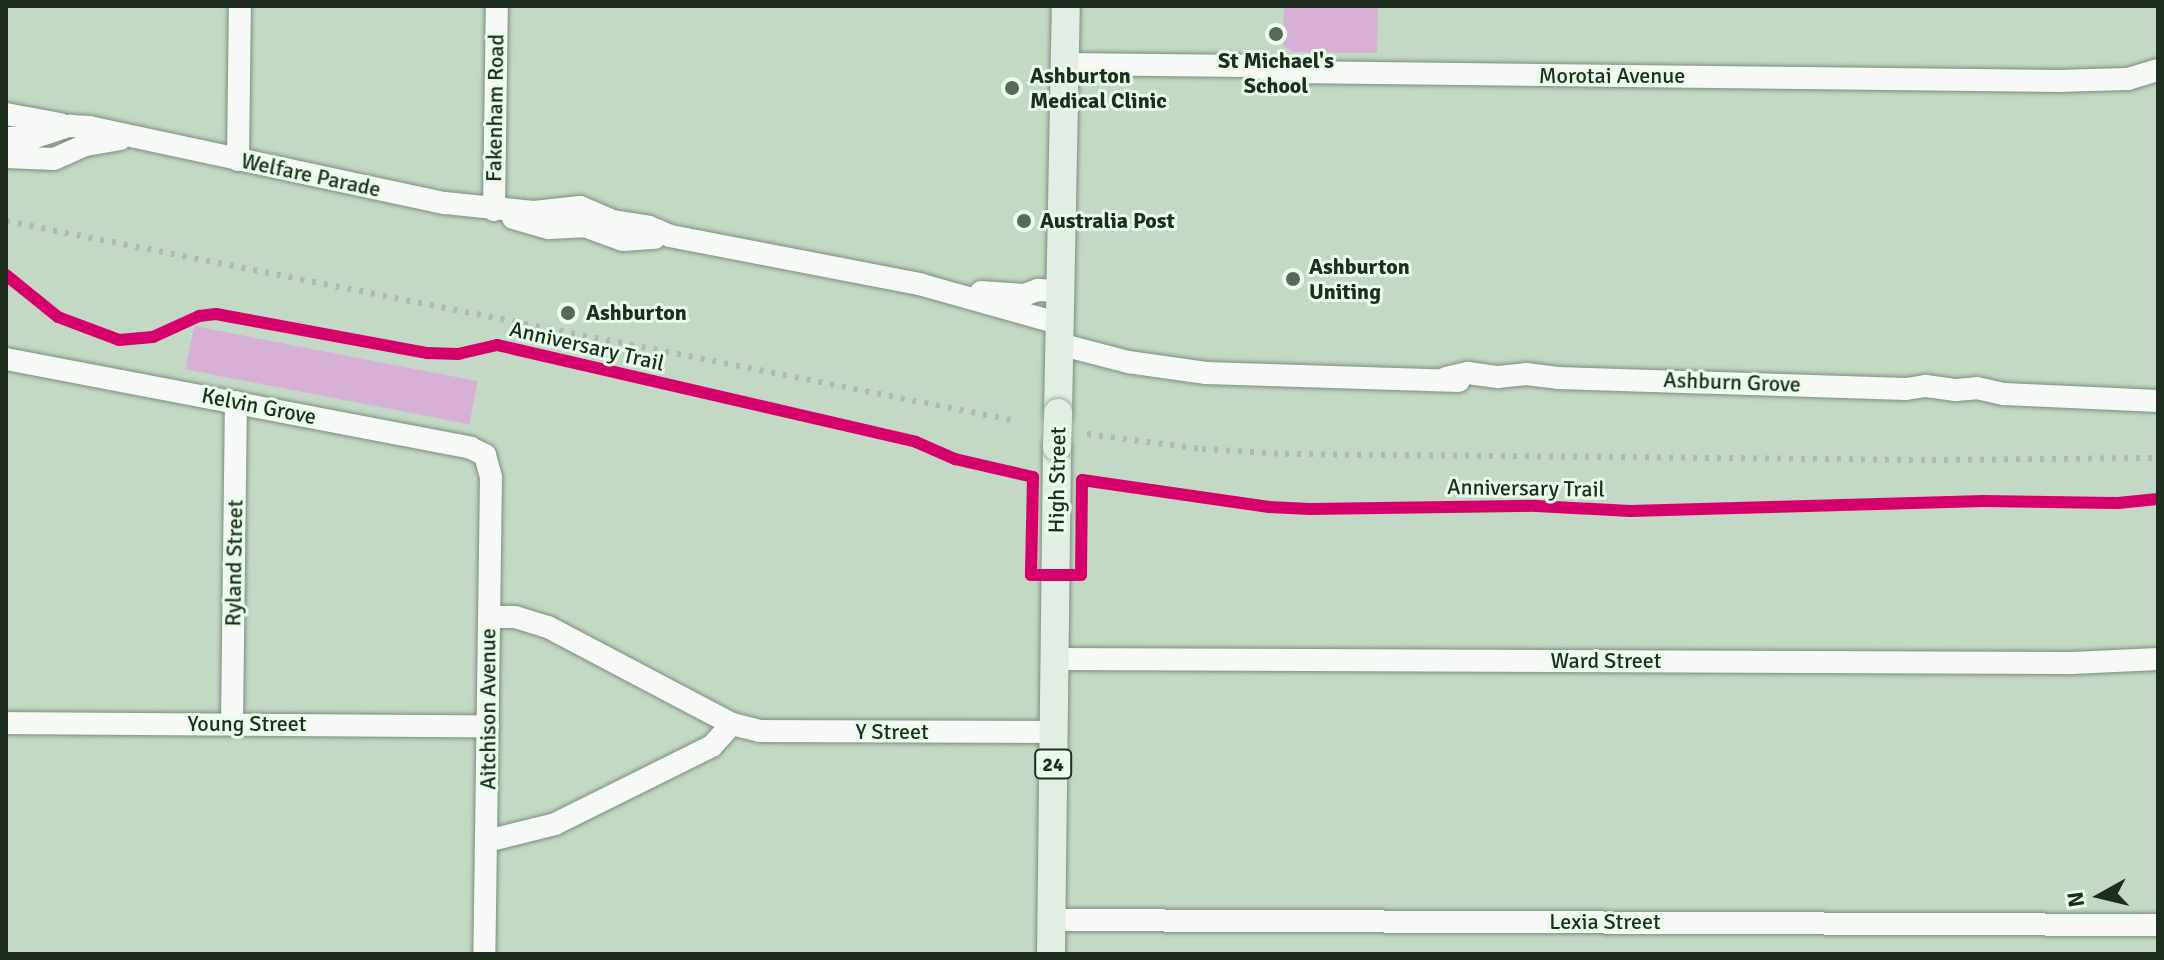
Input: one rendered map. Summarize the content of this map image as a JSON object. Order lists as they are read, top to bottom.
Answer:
{
  "streets": {
    "main road": ["High Street", "24"],
    "street": [
      "Morotai Avenue",
      "Fakenham Road",
      "Welfare Parade",
      "Ashburn Grove",
      "Kelvin Grove",
      "Ryland Street",
      "Ward Street",
      "Aitchison Avenue",
      "Young Street",
      "Y Street",
      "Lexia Street"
    ],
    "cycle path": ["Anniversary Trail"]
  },
  "crossings": [
    ["Morotai Avenue", "High Street"],
    ["Fakenham Road", "Welfare Parade"],
    ["Welfare Parade", "Ashburn Grove"],
    ["Welfare Parade", "High Street"],
    ["Ashburn Grove", "High Street"],
    ["Kelvin Grove", "Ryland Street"],
    ["Kelvin Grove", "Aitchison Avenue"],
    ["High Street", "Ward Street"],
    ["High Street", "Y Street"],
    ["High Street", "Lexia Street"],
    ["Ryland Street", "Young Street"],
    ["Aitchison Avenue", "Young Street"],
    ["Aitchison Avenue", "Y Street"]
  ],
  "places": [
    "St Michael's School",
    "Ashburton Medical Clinic",
    "Australia Post",
    "Ashburton Uniting",
    "Ashburton"
  ],
  "north": "left"
}
